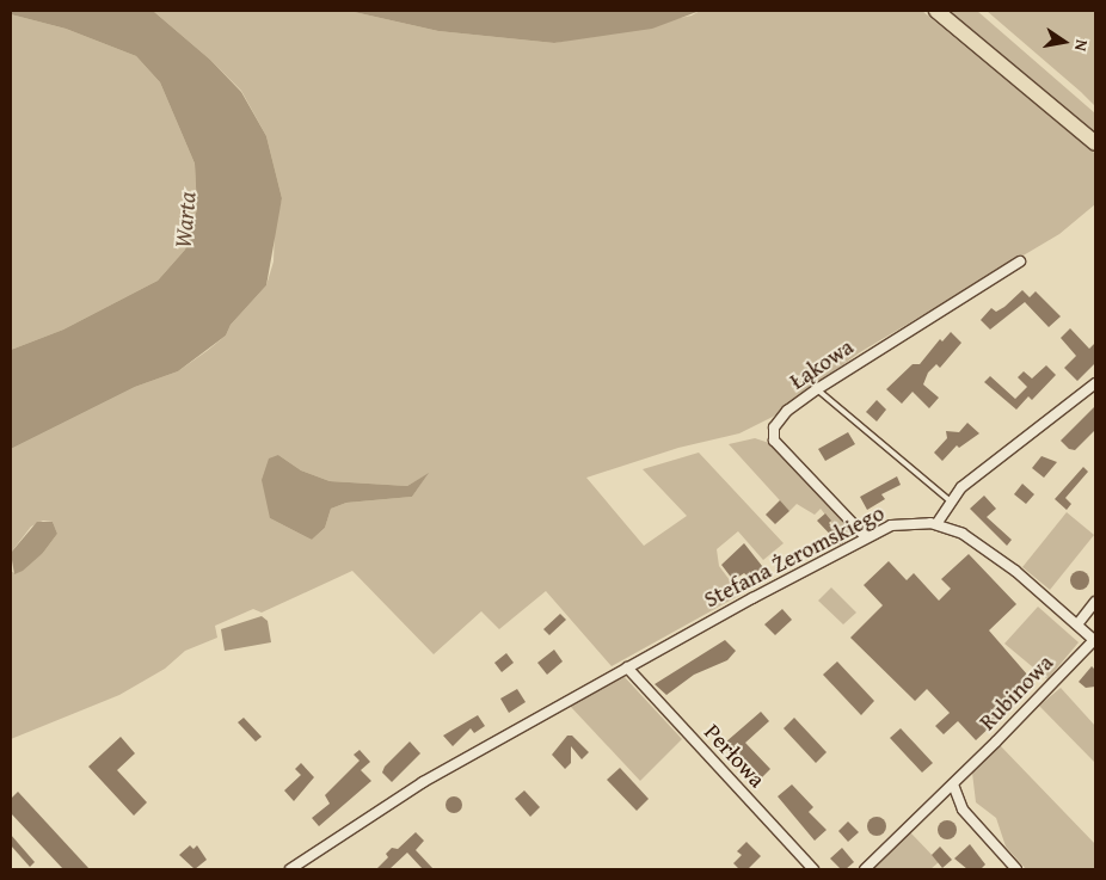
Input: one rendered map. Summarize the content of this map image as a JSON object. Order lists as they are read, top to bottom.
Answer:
{
  "streets": {
    "street": [
      "Łąkowa",
      "Stefana Żeromskiego",
      "Rubinowa",
      "Perłowa"
    ]
  },
  "crossings": [
    ["Łąkowa", "Stefana Żeromskiego"],
    ["Stefana Żeromskiego", "Rubinowa"],
    ["Stefana Żeromskiego", "Perłowa"]
  ],
  "water": ["Warta"],
  "north": "right"
}
